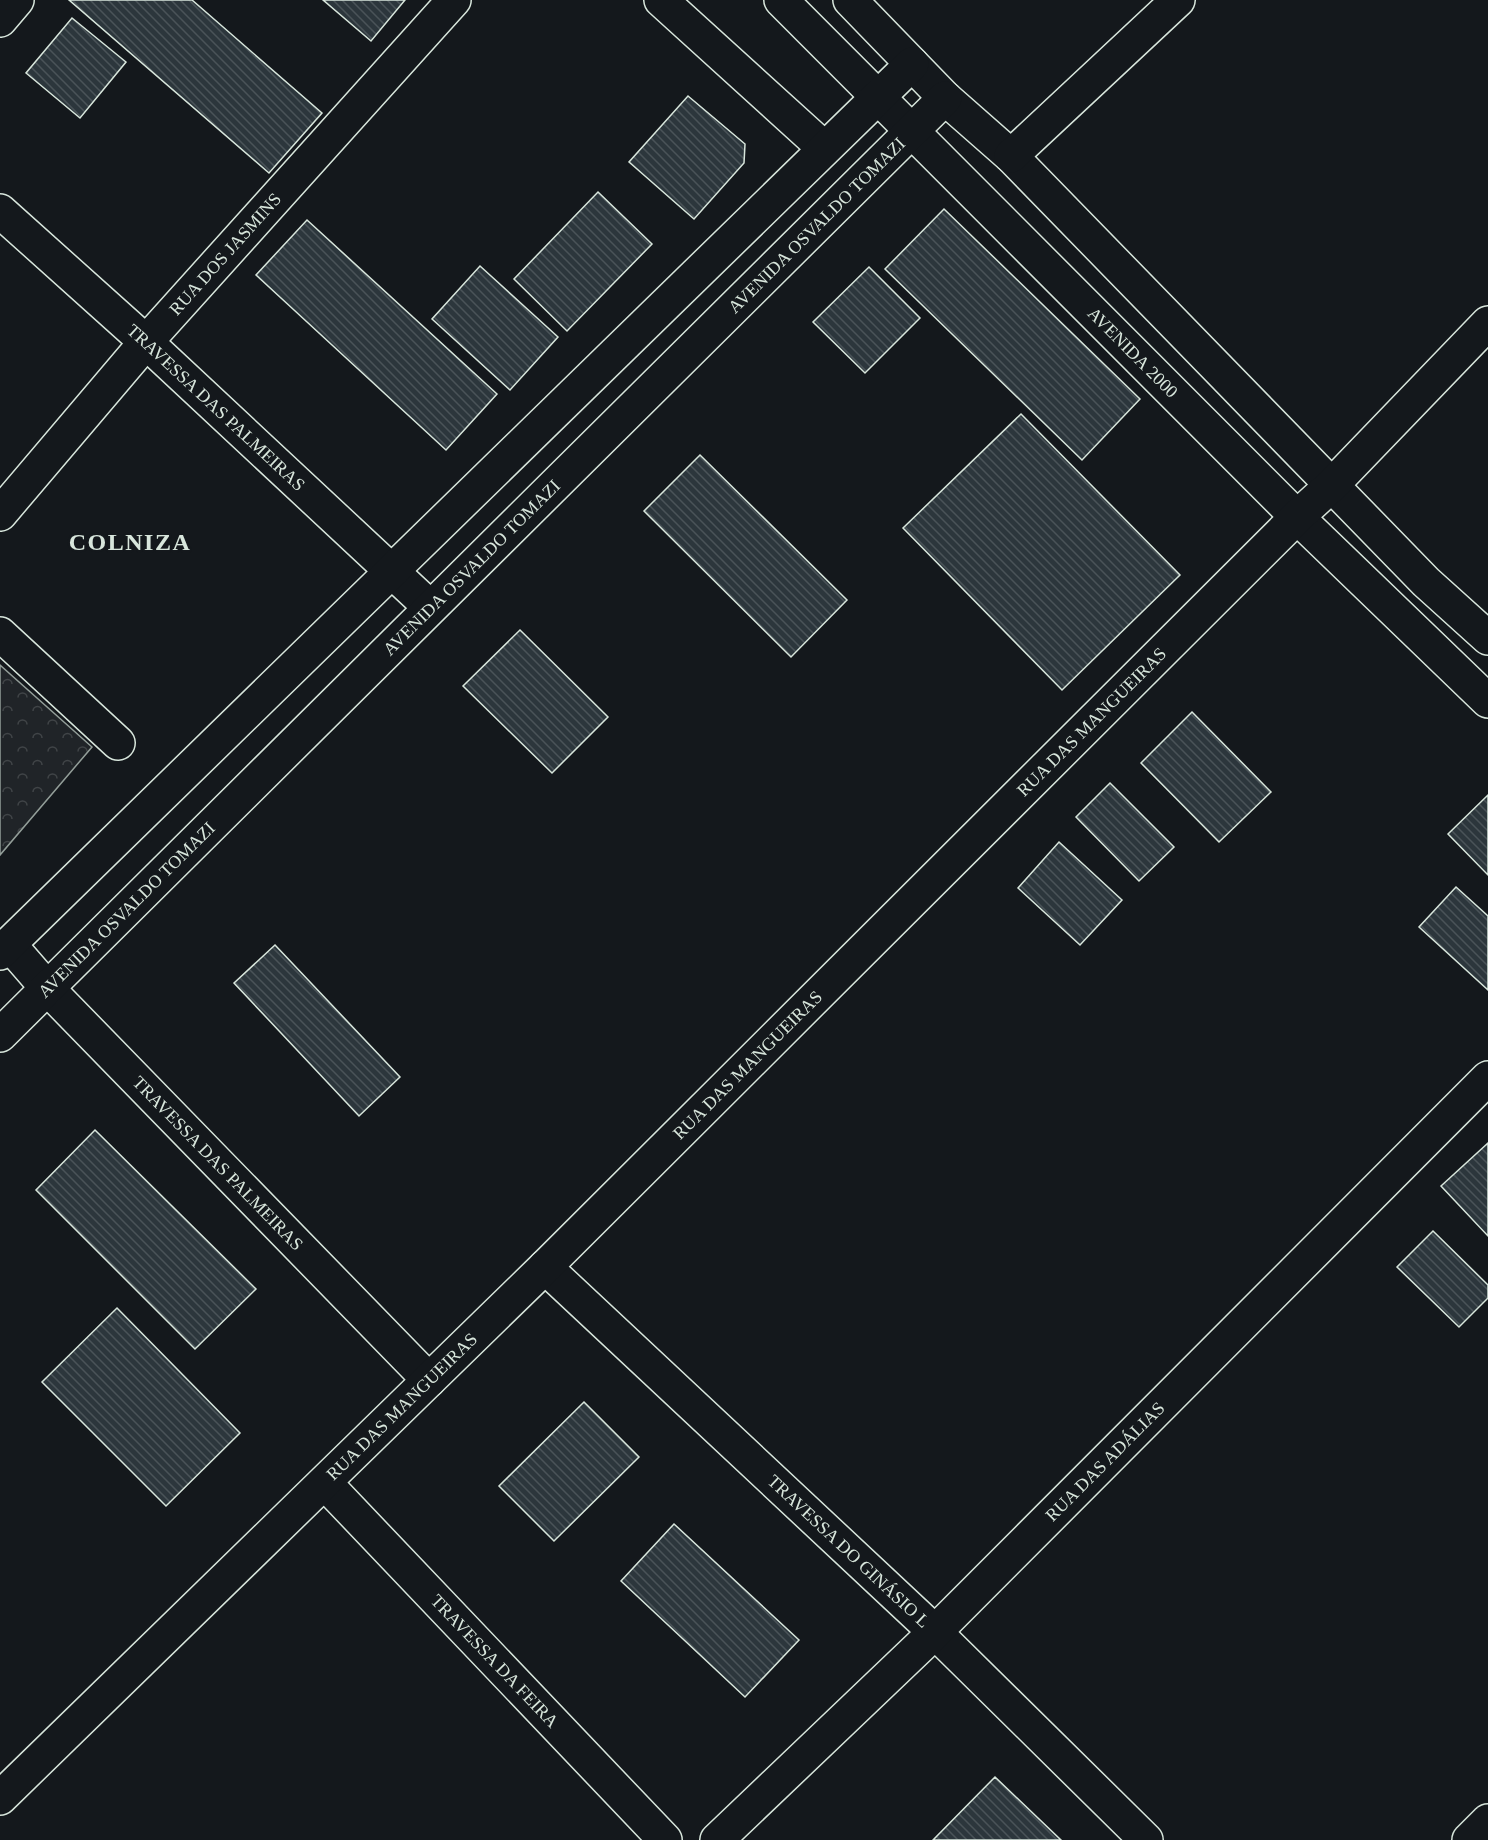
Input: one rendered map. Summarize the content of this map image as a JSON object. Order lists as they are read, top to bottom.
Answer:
{
  "streets": {
    "street": [
      "AVENIDA OSVALDO TOMAZI",
      "RUA DOS JASMINS",
      "AVENIDA 2000",
      "TRAVESSA DAS PALMEIRAS",
      "RUA DAS MANGUEIRAS",
      "RUA DAS ADÁLIAS",
      "TRAVESSA DO GINÁSIO L",
      "TRAVESSA DA FEIRA"
    ]
  },
  "crossings": [
    ["AVENIDA OSVALDO TOMAZI", "AVENIDA 2000"],
    ["AVENIDA OSVALDO TOMAZI", "TRAVESSA DAS PALMEIRAS"],
    ["RUA DOS JASMINS", "TRAVESSA DAS PALMEIRAS"],
    ["AVENIDA 2000", "RUA DAS MANGUEIRAS"],
    ["TRAVESSA DAS PALMEIRAS", "RUA DAS MANGUEIRAS"],
    ["RUA DAS MANGUEIRAS", "TRAVESSA DO GINÁSIO L"],
    ["RUA DAS MANGUEIRAS", "TRAVESSA DA FEIRA"],
    ["RUA DAS ADÁLIAS", "TRAVESSA DO GINÁSIO L"]
  ],
  "districts": ["COLNIZA"]
}
